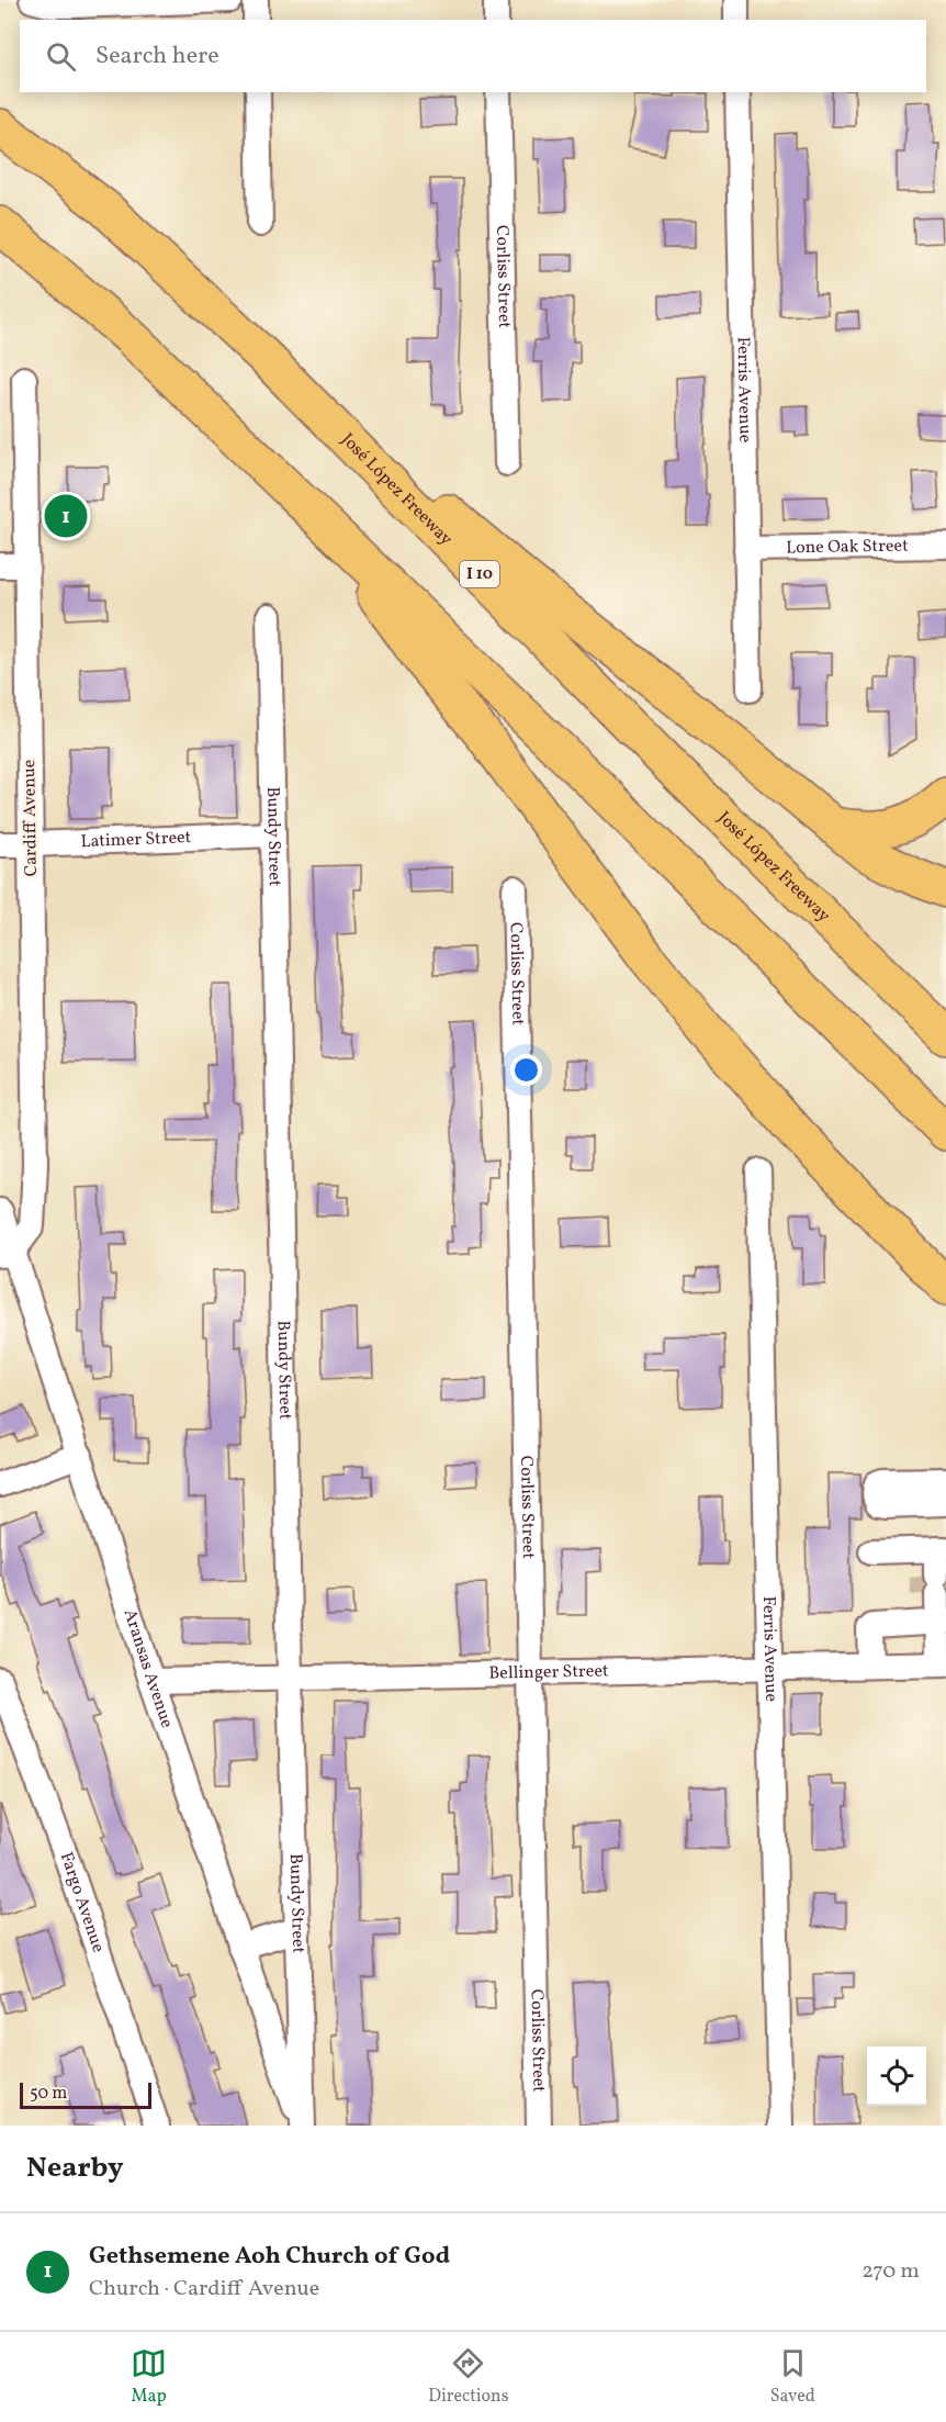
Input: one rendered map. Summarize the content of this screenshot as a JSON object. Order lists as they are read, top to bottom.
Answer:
{
  "streets": {
    "highway": ["José López Freeway", "I 10"],
    "street": [
      "Corliss Street",
      "Ferris Avenue",
      "Lone Oak Street",
      "Cardiff Avenue",
      "Bundy Street",
      "Latimer Street",
      "Aransas Avenue",
      "Bellinger Street",
      "Fargo Avenue"
    ]
  },
  "crossings": [
    ["Corliss Street", "Bellinger Street"],
    ["Ferris Avenue", "Lone Oak Street"],
    ["Ferris Avenue", "Bellinger Street"],
    ["Cardiff Avenue", "Latimer Street"],
    ["Cardiff Avenue", "Aransas Avenue"],
    ["Bundy Street", "Latimer Street"],
    ["Bundy Street", "Aransas Avenue"],
    ["Bundy Street", "Bellinger Street"],
    ["Aransas Avenue", "Bellinger Street"]
  ],
  "scale_bar": "50 m",
  "page": {
    "search": "Search here",
    "pins": "1",
    "scale": "50 m",
    "heading": "Nearby",
    "list": [
      {
        "mark": "1",
        "name": "Gethsemene Aoh Church of God",
        "note": "Church · Cardiff Avenue",
        "value": "270 m"
      }
    ],
    "nav": ["Map", "Directions", "Saved"]
  }
}
